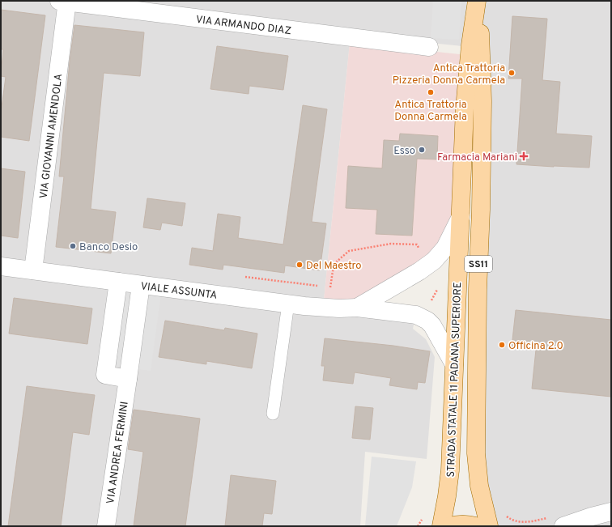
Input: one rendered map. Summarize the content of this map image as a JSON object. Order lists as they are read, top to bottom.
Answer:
{
  "streets": {
    "main road": ["SS11", "STRADA STATALE 11 PADANA SUPERIORE"],
    "street": [
      "VIA ARMANDO DIAZ",
      "VIA GIOVANNI AMENDOLA",
      "VIALE ASSUNTA",
      "VIA ANDREA FERMINI"
    ]
  },
  "crossings": [
    ["VIA ARMANDO DIAZ", "VIA GIOVANNI AMENDOLA"],
    ["VIA GIOVANNI AMENDOLA", "VIALE ASSUNTA"],
    ["VIALE ASSUNTA", "STRADA STATALE 11 PADANA SUPERIORE"],
    ["VIALE ASSUNTA", "VIA ANDREA FERMINI"]
  ],
  "places": {
    "other": [
      "Antica Trattoria Pizzeria Donna Carmela",
      "Antica Trattoria Donna Carmela",
      "Esso",
      "Banco Desio",
      "Del Maestro",
      "Officina 2.0"
    ],
    "health": ["Farmacia Mariani"]
  }
}
